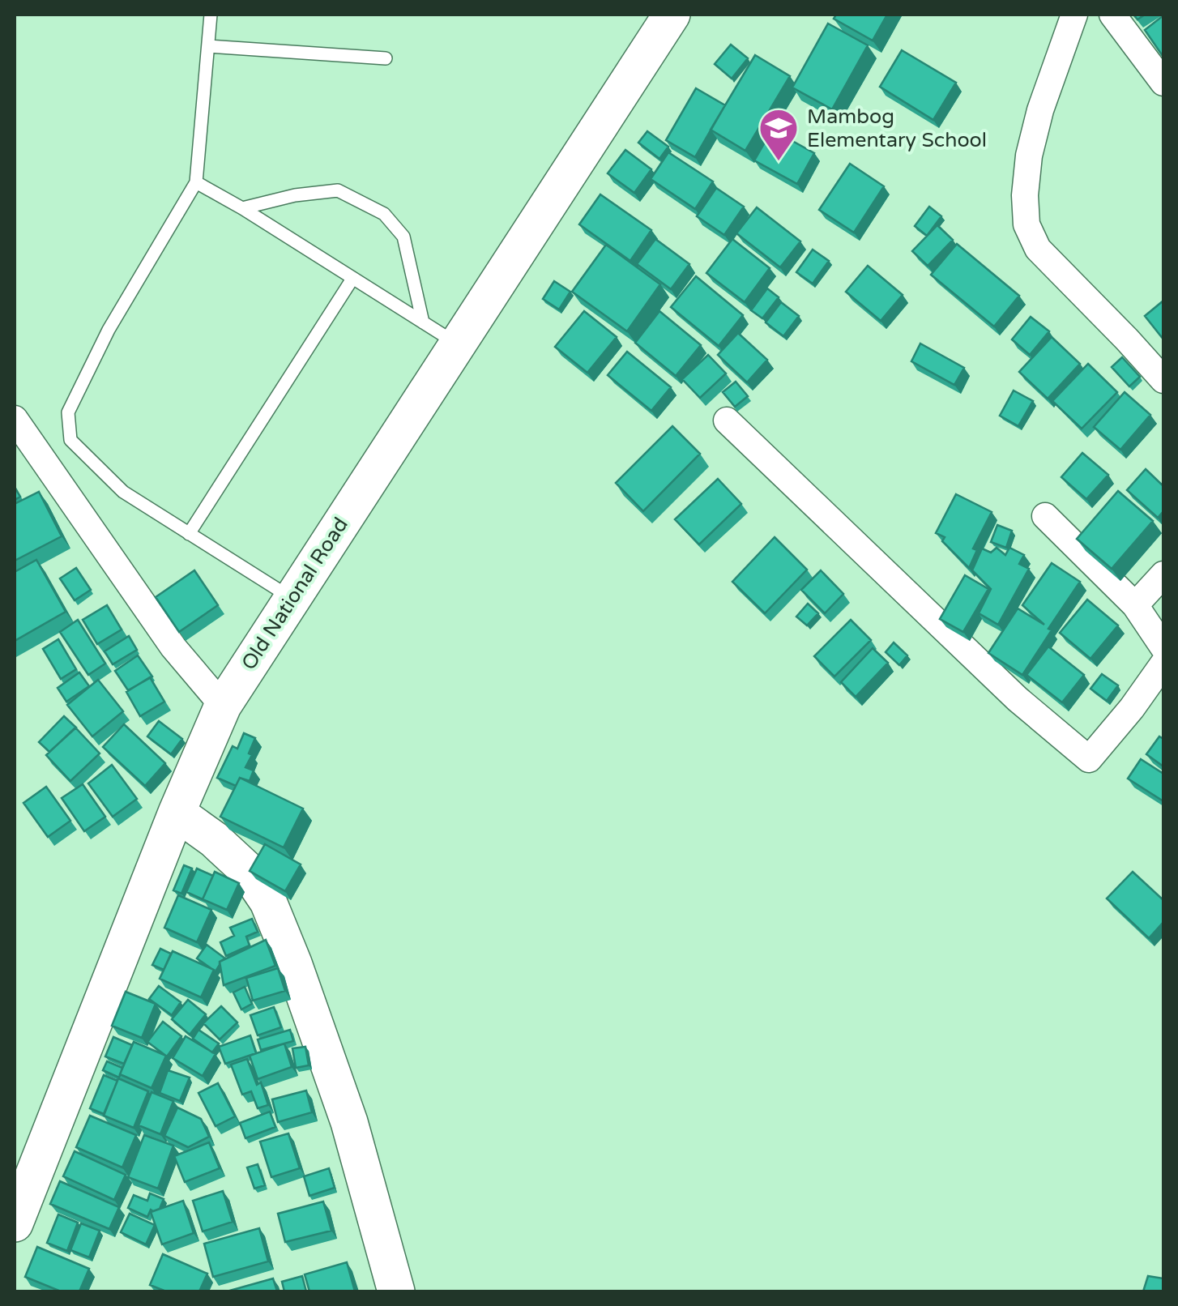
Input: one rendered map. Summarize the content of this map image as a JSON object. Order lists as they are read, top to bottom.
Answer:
{
  "streets": {
    "main road": ["Old National Road"]
  },
  "places": {
    "school or university": ["Mambog Elementary School"]
  }
}
